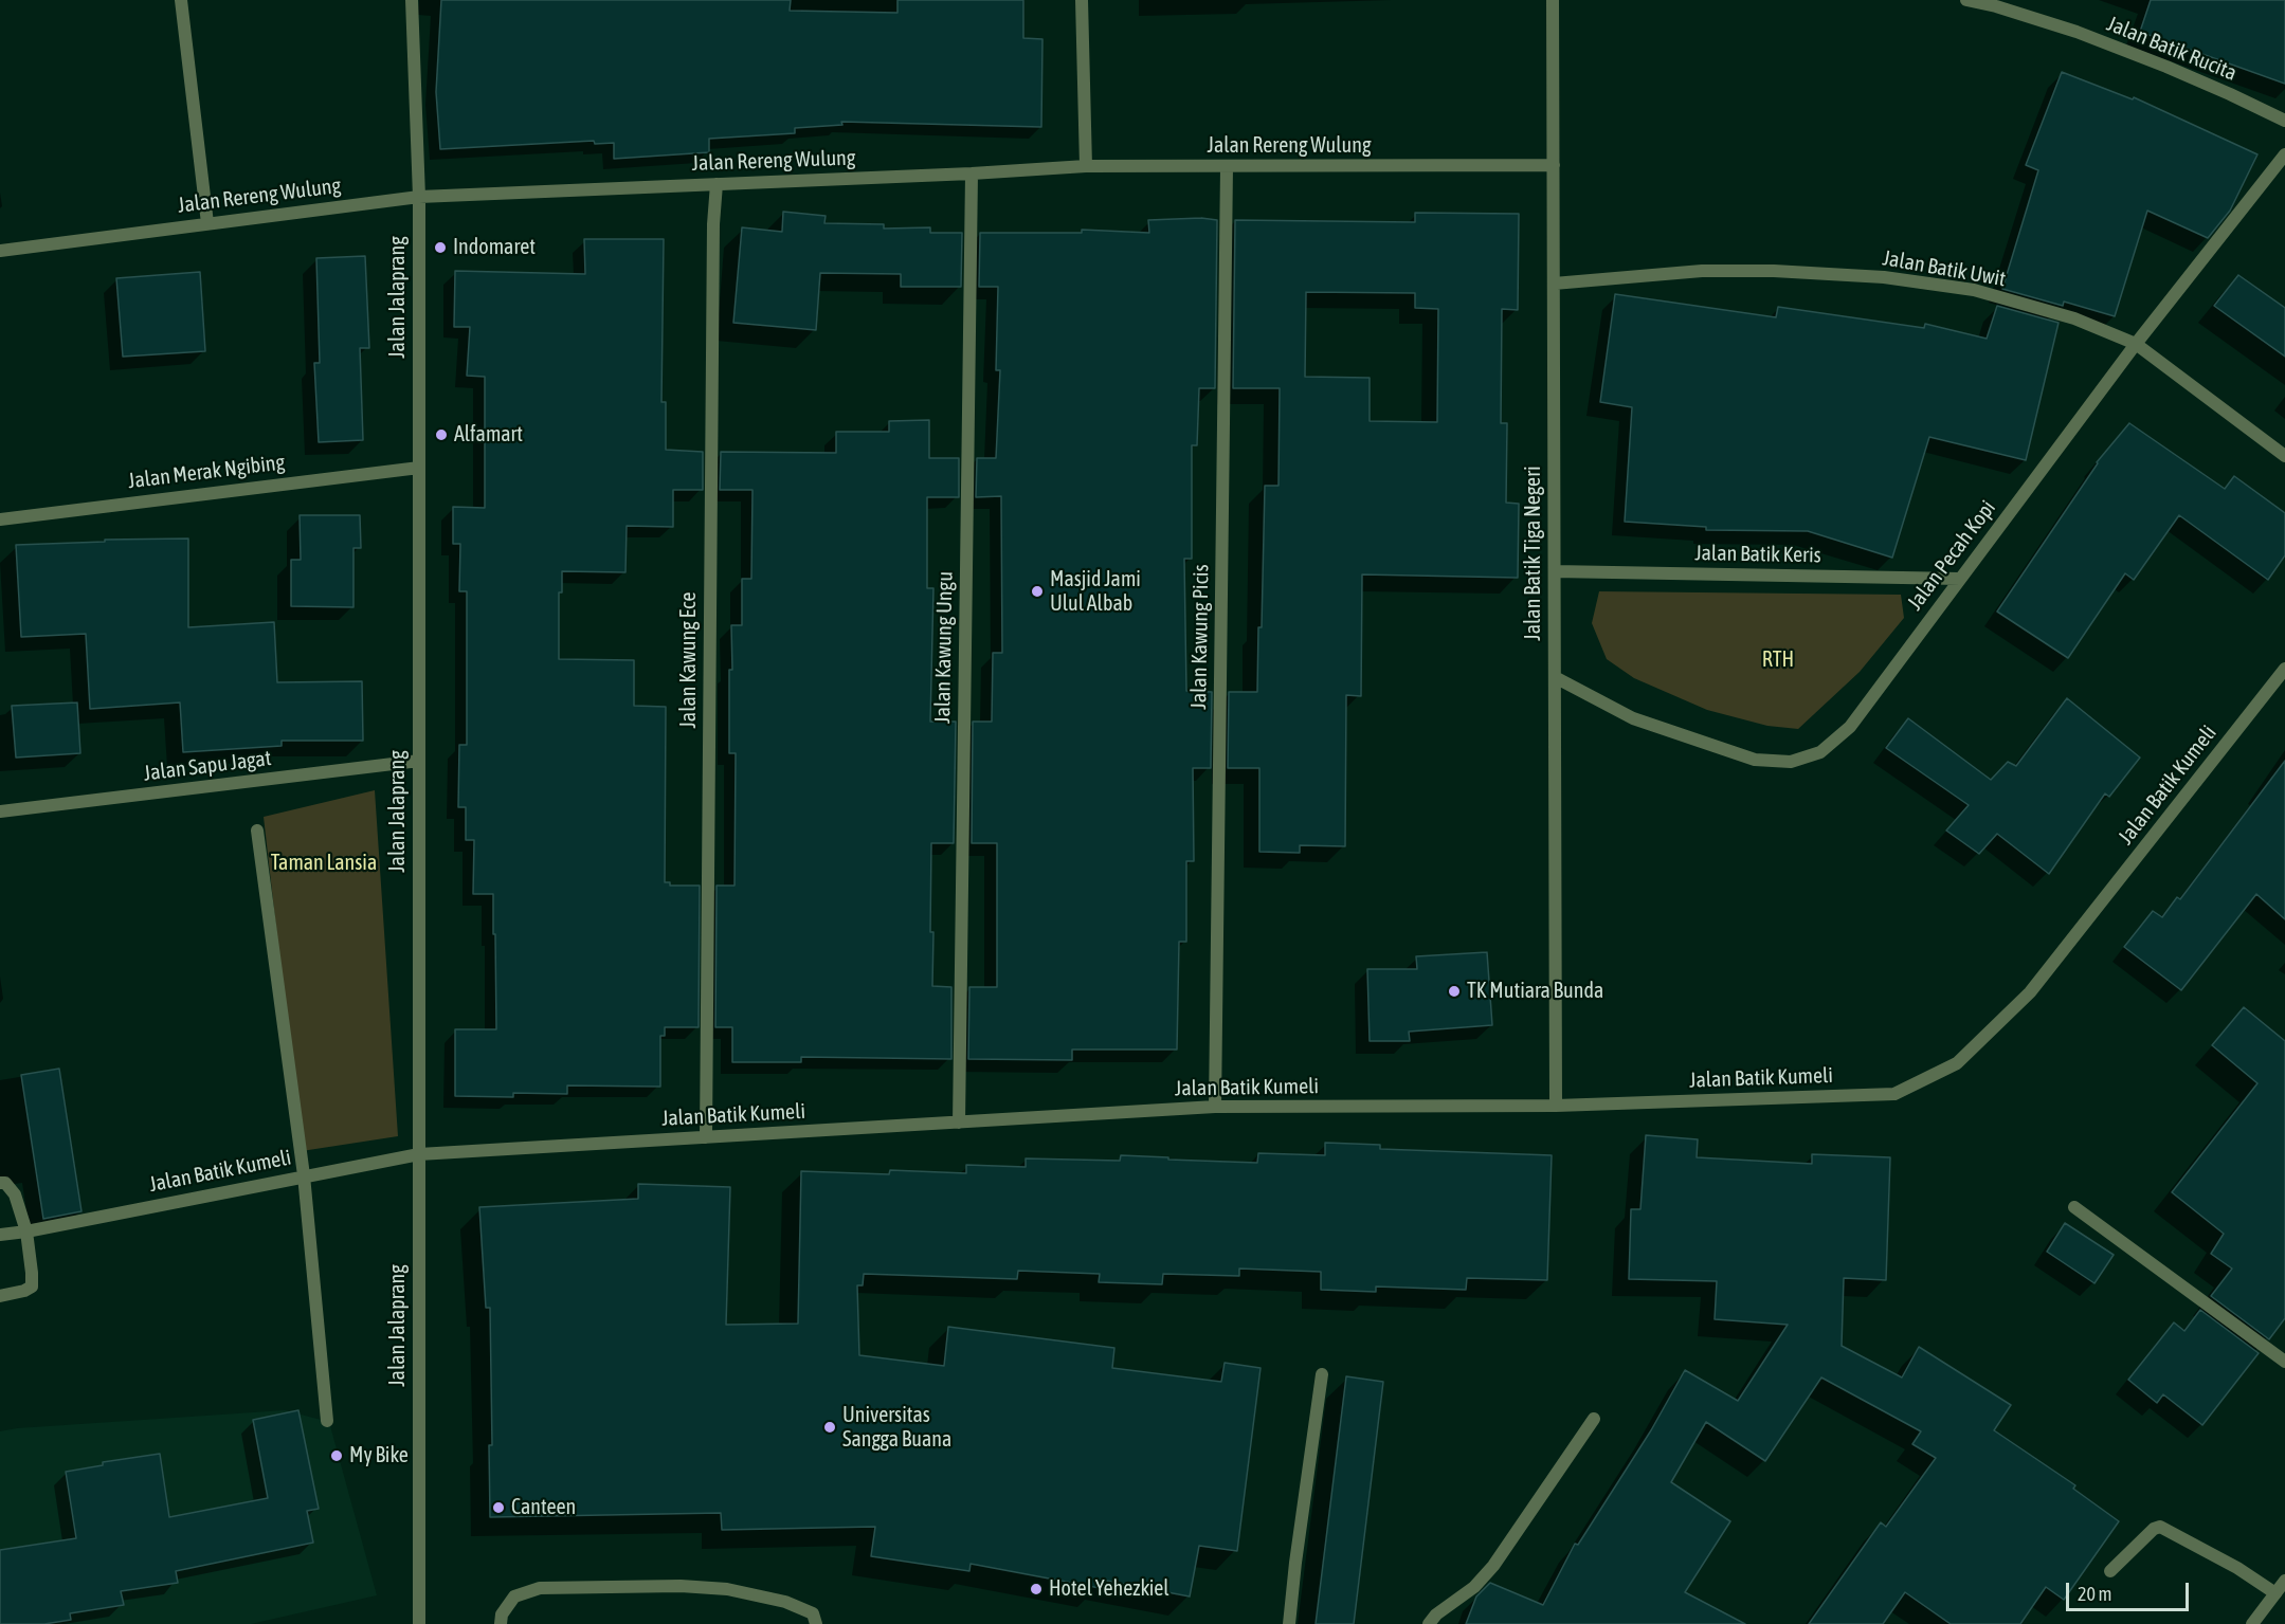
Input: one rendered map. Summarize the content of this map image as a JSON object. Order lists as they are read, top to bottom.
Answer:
{
  "streets": {
    "street": [
      "Jalan Batik Rucita",
      "Jalan Rereng Wulung",
      "Jalan Batik Uwit",
      "Jalan Jalaprang",
      "Jalan Merak Ngibing",
      "Jalan Batik Tiga Negeri",
      "Jalan Batik Keris",
      "Jalan Pecah Kopi",
      "Jalan Kawung Picis",
      "Jalan Kawung Ungu",
      "Jalan Kawung Ece",
      "Jalan Sapu Jagat",
      "Jalan Batik Kumeli"
    ]
  },
  "crossings": [
    ["Jalan Rereng Wulung", "Jalan Jalaprang"],
    ["Jalan Rereng Wulung", "Jalan Batik Tiga Negeri"],
    ["Jalan Rereng Wulung", "Jalan Kawung Picis"],
    ["Jalan Rereng Wulung", "Jalan Kawung Ungu"],
    ["Jalan Rereng Wulung", "Jalan Kawung Ece"],
    ["Jalan Batik Uwit", "Jalan Batik Tiga Negeri"],
    ["Jalan Batik Uwit", "Jalan Pecah Kopi"],
    ["Jalan Jalaprang", "Jalan Merak Ngibing"],
    ["Jalan Jalaprang", "Jalan Sapu Jagat"],
    ["Jalan Jalaprang", "Jalan Batik Kumeli"],
    ["Jalan Batik Tiga Negeri", "Jalan Batik Keris"],
    ["Jalan Batik Tiga Negeri", "Jalan Pecah Kopi"],
    ["Jalan Batik Tiga Negeri", "Jalan Batik Kumeli"],
    ["Jalan Batik Keris", "Jalan Pecah Kopi"],
    ["Jalan Kawung Picis", "Jalan Batik Kumeli"],
    ["Jalan Kawung Ungu", "Jalan Batik Kumeli"],
    ["Jalan Kawung Ece", "Jalan Batik Kumeli"]
  ],
  "parks": ["RTH", "Taman Lansia"],
  "places": [
    "Indomaret",
    "Alfamart",
    "Masjid Jami Ulul Albab",
    "TK Mutiara Bunda",
    "Universitas Sangga Buana",
    "My Bike",
    "Canteen",
    "Hotel Yehezkiel"
  ],
  "scale_bar": "20 m"
}
